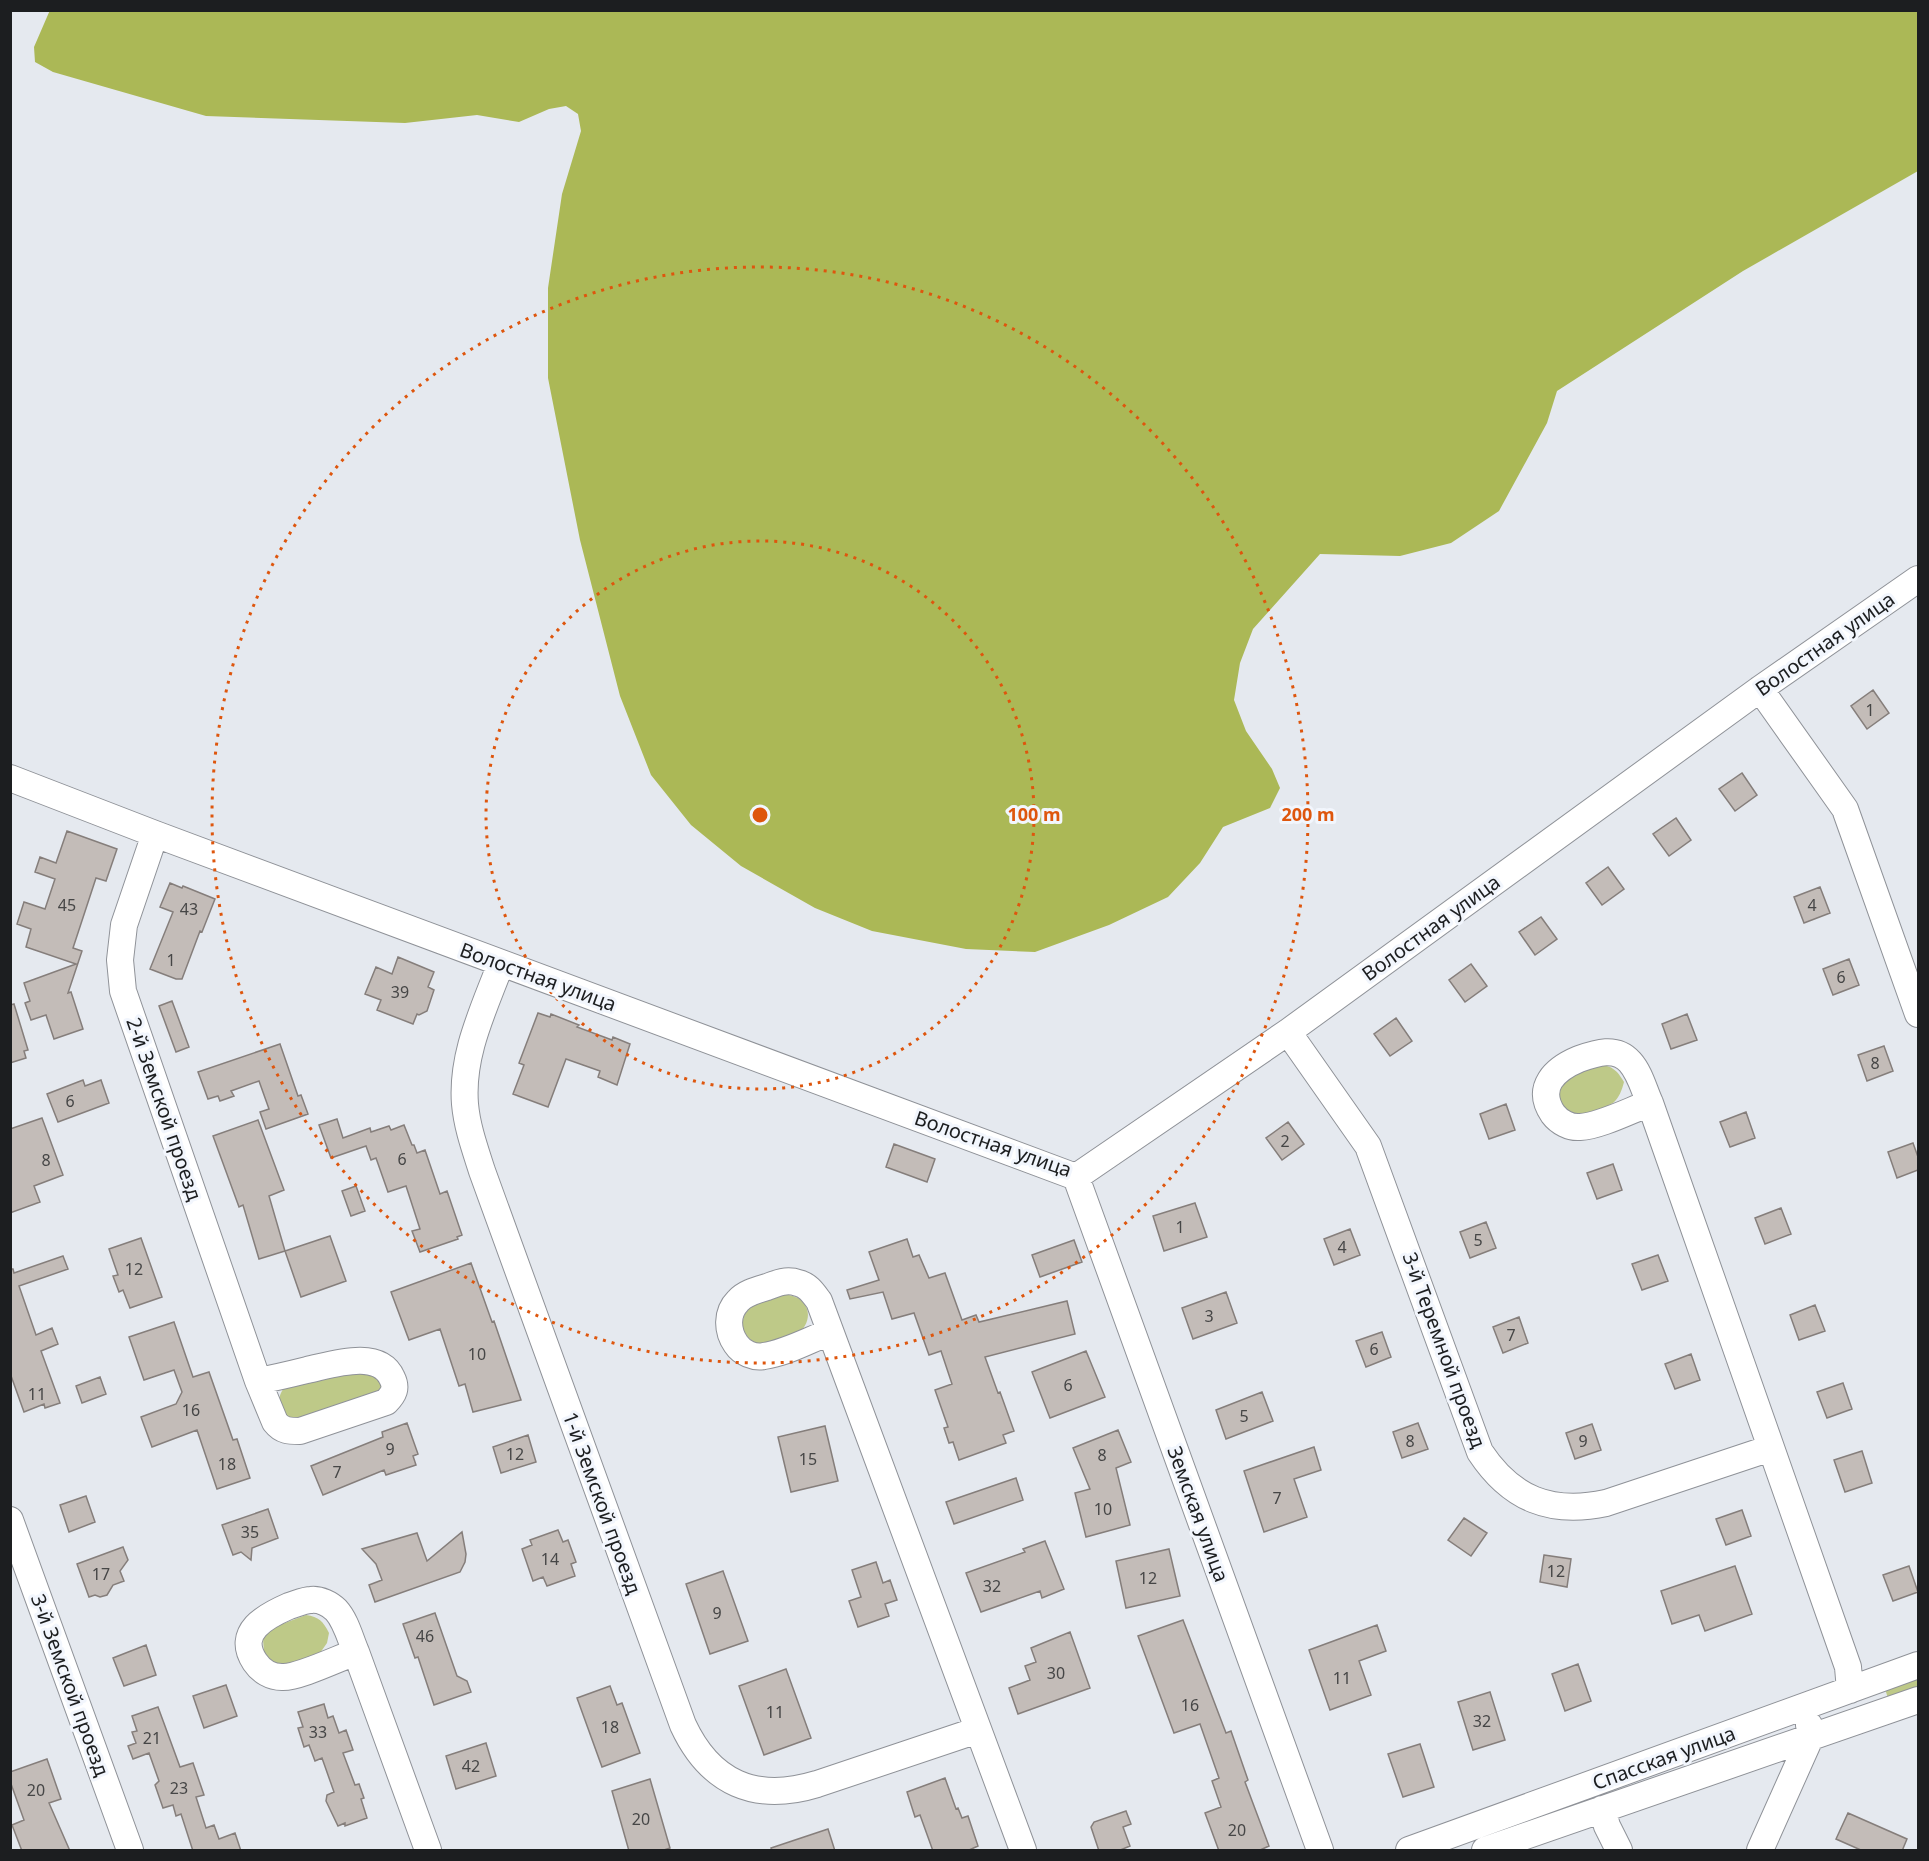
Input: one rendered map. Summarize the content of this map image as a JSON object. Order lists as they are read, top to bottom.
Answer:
{
  "streets": {
    "street": [
      "Волостная улица",
      "2-й Земской проезд",
      "3-й Теремной проезд",
      "1-й Земской проезд",
      "Земская улица",
      "3-й Земской проезд",
      "Спасская улица"
    ]
  },
  "crossings": [
    ["Волостная улица", "2-й Земской проезд"],
    ["Волостная улица", "3-й Теремной проезд"],
    ["Волостная улица", "1-й Земской проезд"],
    ["Волостная улица", "Земская улица"]
  ],
  "house_numbers": [
    "1",
    "45",
    "4",
    "43",
    "1",
    "6",
    "39",
    "8",
    "6",
    "2",
    "6",
    "8",
    "1",
    "5",
    "4",
    "12",
    "3",
    "7",
    "6",
    "10",
    "6",
    "11",
    "16",
    "5",
    "8",
    "9",
    "9",
    "12",
    "8",
    "15",
    "18",
    "7",
    "7",
    "10",
    "35",
    "14",
    "12",
    "17",
    "12",
    "32",
    "9",
    "46",
    "30",
    "11",
    "16",
    "11",
    "32",
    "18",
    "33",
    "21",
    "42",
    "23",
    "20",
    "20",
    "20"
  ],
  "rings": ["100 m", "200 m"]
}
